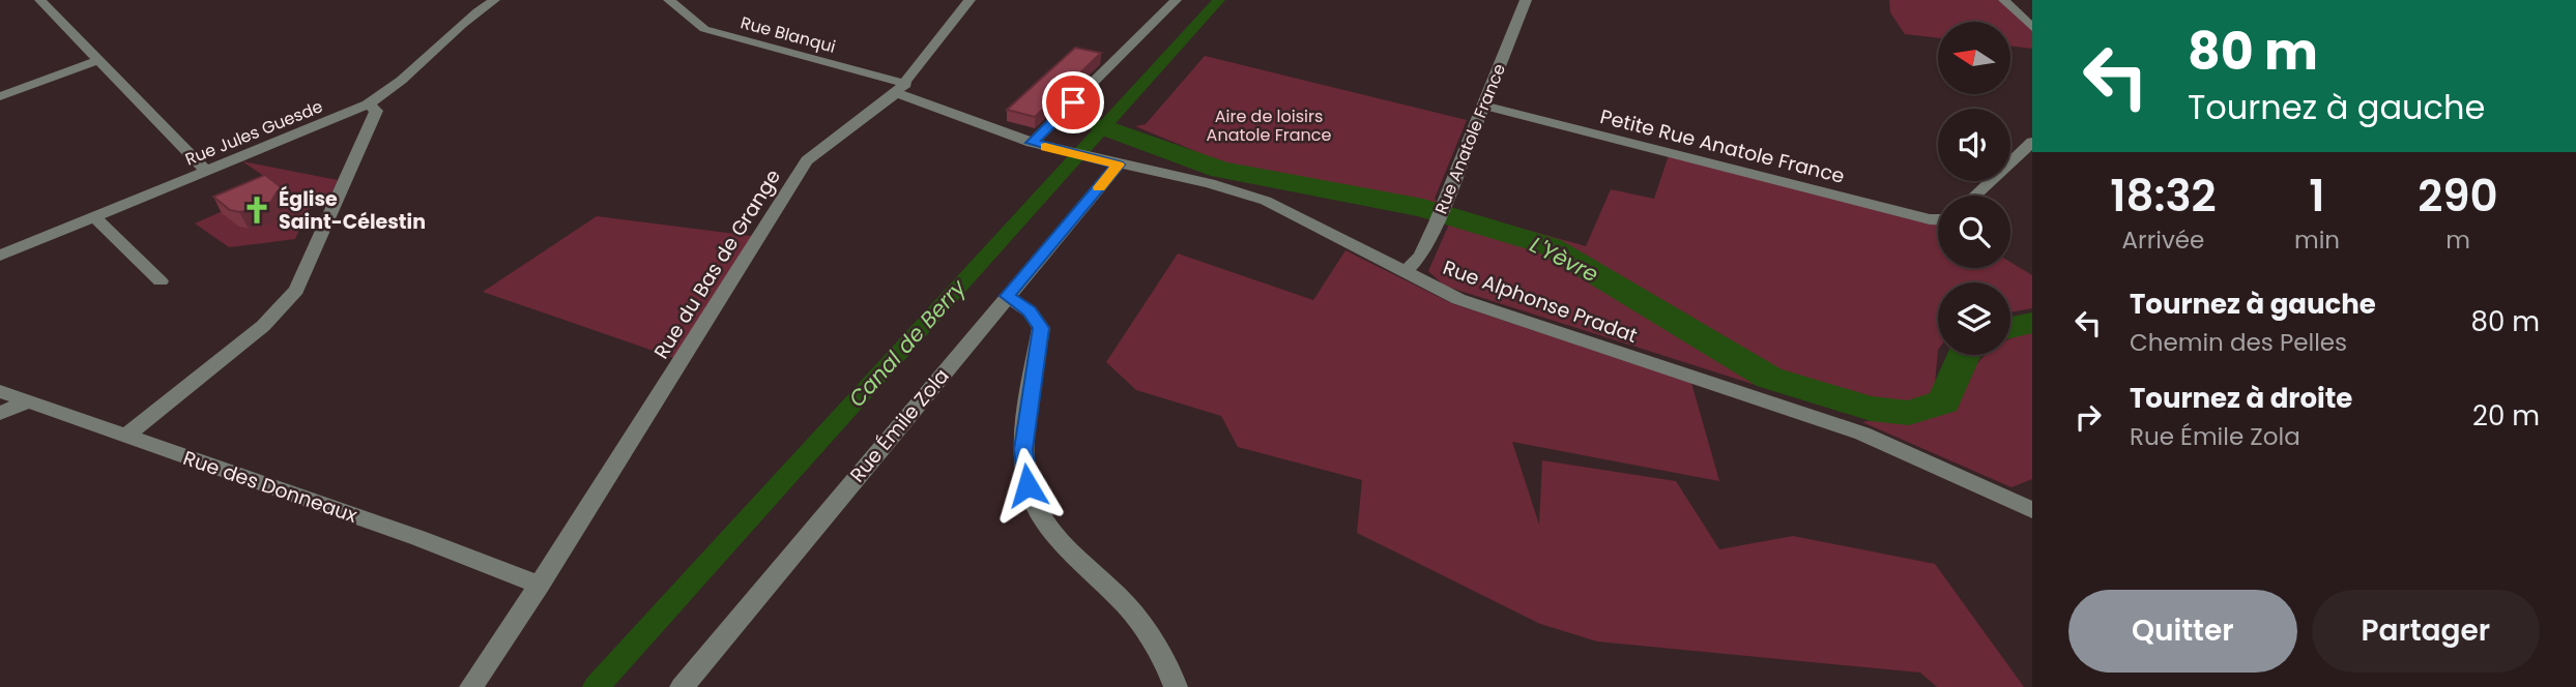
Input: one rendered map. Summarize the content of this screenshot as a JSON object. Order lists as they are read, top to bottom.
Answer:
{
  "streets": {
    "street": [
      "Rue Blanqui",
      "Rue Jules Guesde",
      "Rue Anatole France",
      "Petite Rue Anatole France",
      "Rue du Bas de Grange",
      "Rue Alphonse Pradat",
      "Rue Émile Zola",
      "Rue des Donneaux"
    ]
  },
  "crossings": [
    ["Rue Blanqui", "Rue du Bas de Grange"],
    ["Rue Blanqui", "Rue Alphonse Pradat"],
    ["Rue Anatole France", "Petite Rue Anatole France"],
    ["Rue Anatole France", "Rue Alphonse Pradat"],
    ["Rue du Bas de Grange", "Rue des Donneaux"],
    ["Rue Alphonse Pradat", "Rue Émile Zola"]
  ],
  "water": ["L'Yèvre", "Canal de Berry"],
  "parks": ["Aire de loisirs Anatole France"],
  "places": {
    "church": ["Église Saint-Célestin"]
  },
  "north": "left",
  "page": {
    "turn": ["80 m", "Tournez à gauche"],
    "eta": [
      "18:32",
      "Arrivée",
      "1",
      "min",
      "290",
      "m"
    ],
    "list": [
      {
        "name": "Tournez à gauche",
        "note": "Chemin des Pelles",
        "value": "80 m"
      },
      {
        "name": "Tournez à droite",
        "note": "Rue Émile Zola",
        "value": "20 m"
      }
    ],
    "buttons": ["Quitter", "Partager"]
  }
}
